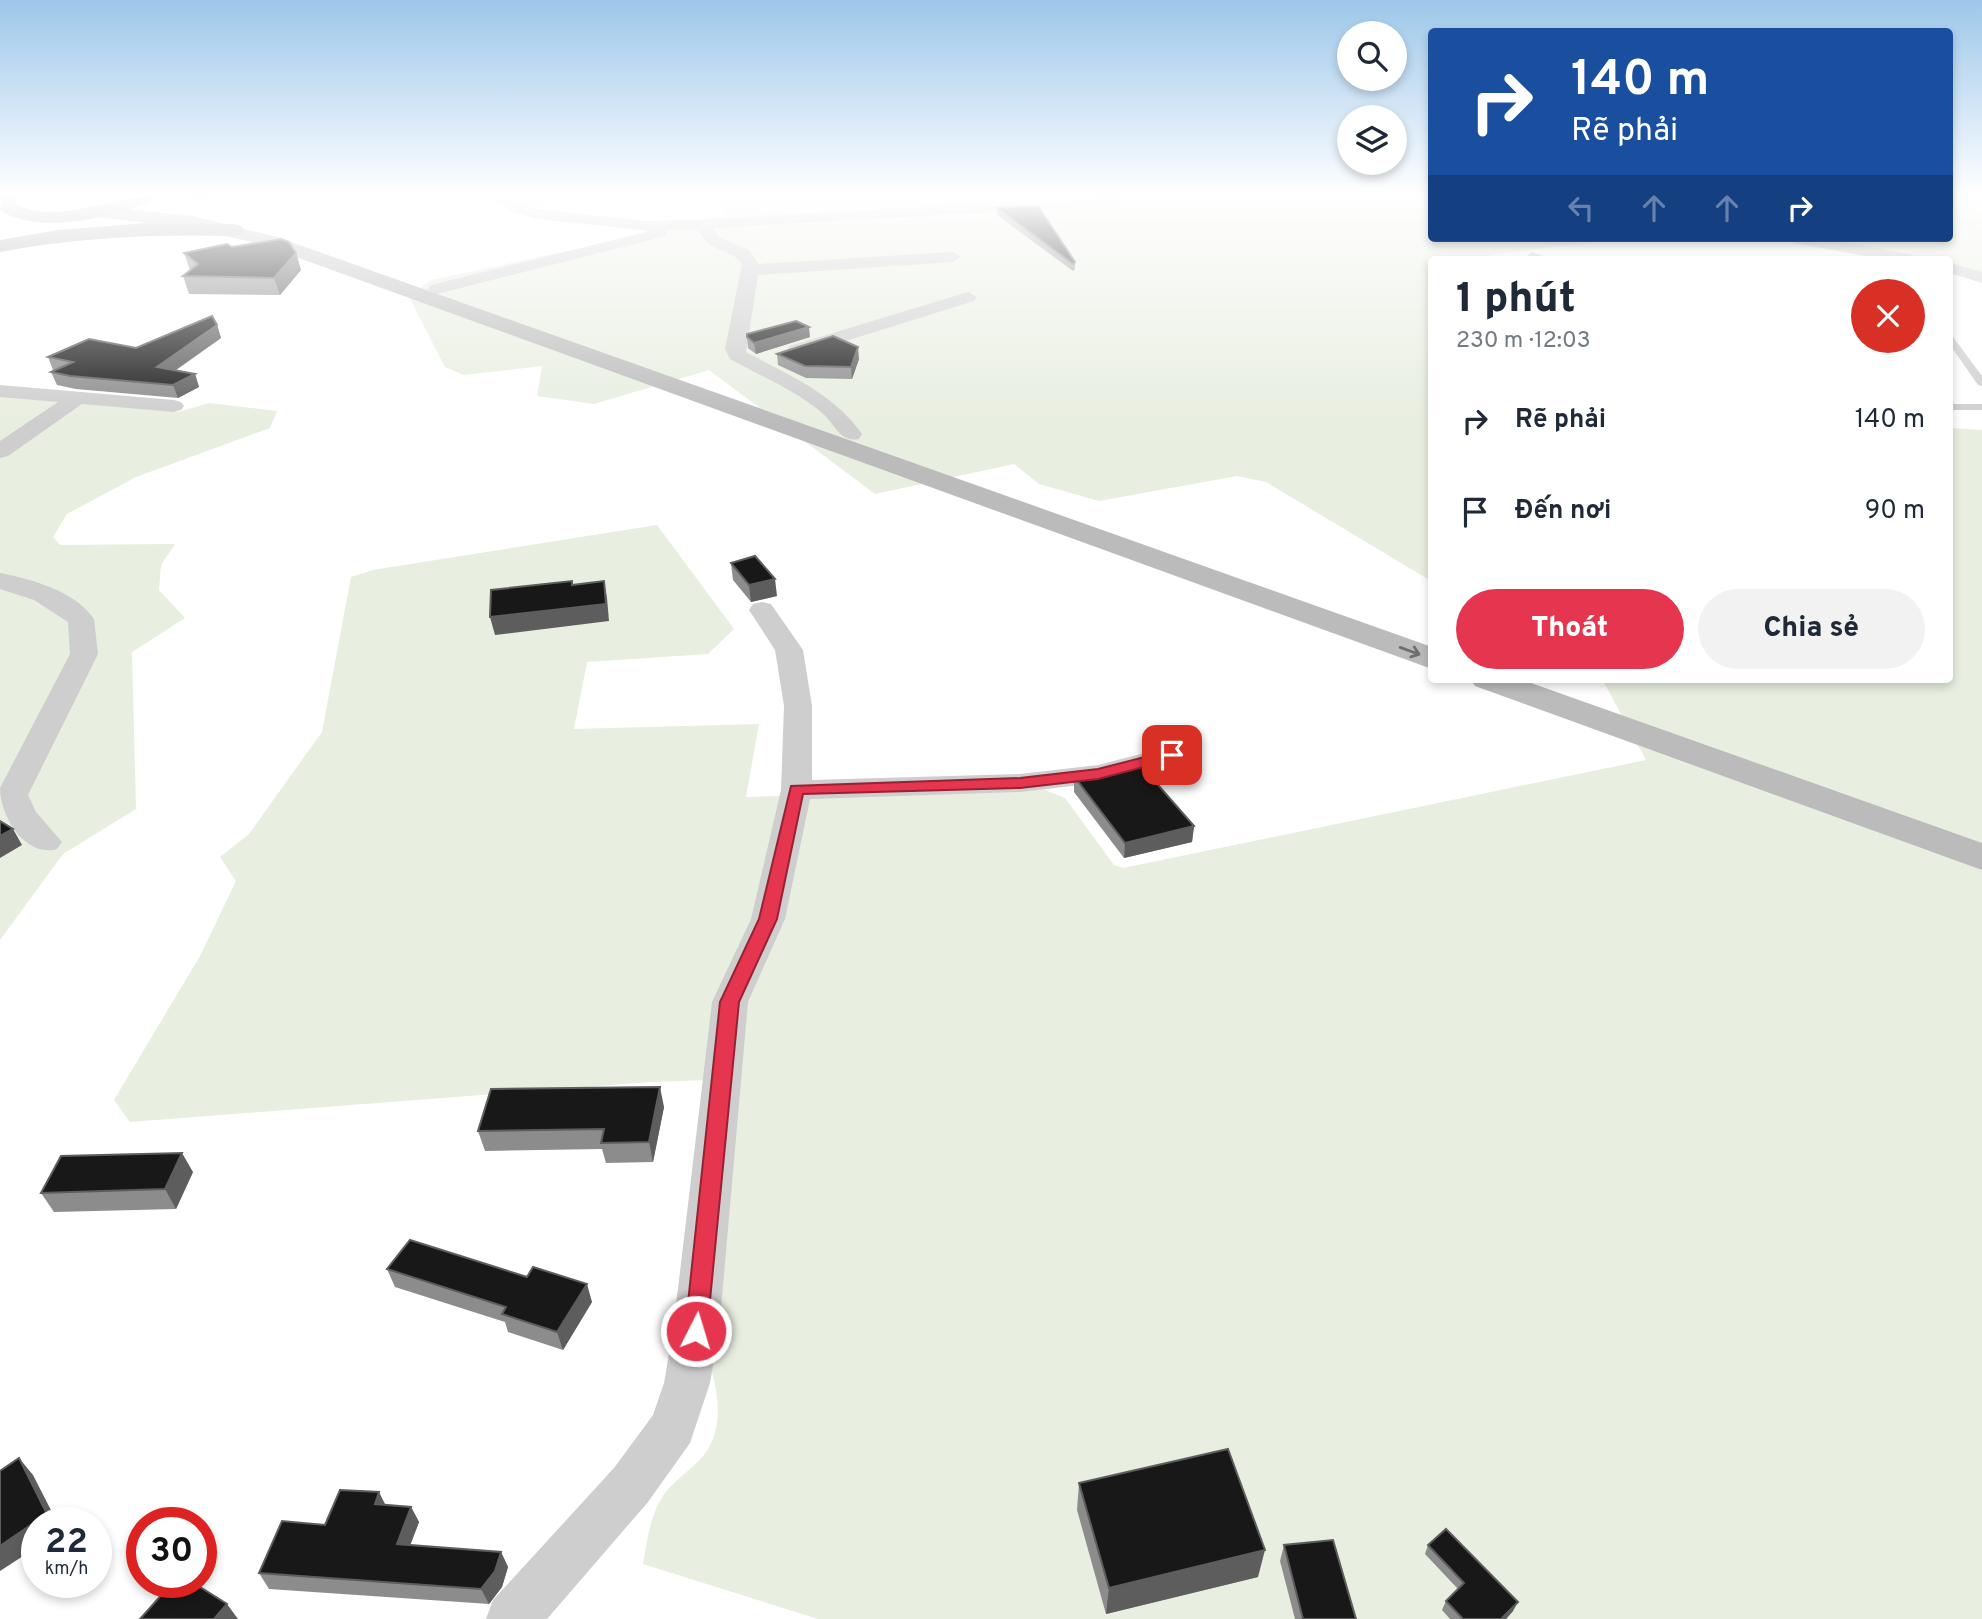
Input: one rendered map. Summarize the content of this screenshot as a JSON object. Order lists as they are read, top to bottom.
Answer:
{
  "page": {
    "turn": ["140 m", "Rẽ phải"],
    "heading": ["1 phút", "230 m · 12:03"],
    "list": [
      {
        "name": "Rẽ phải",
        "value": "140 m"
      },
      {
        "name": "Đến nơi",
        "value": "90 m"
      }
    ],
    "buttons": ["Thoát", "Chia sẻ"],
    "speed": "22 km/h",
    "limit": "30"
  }
}
